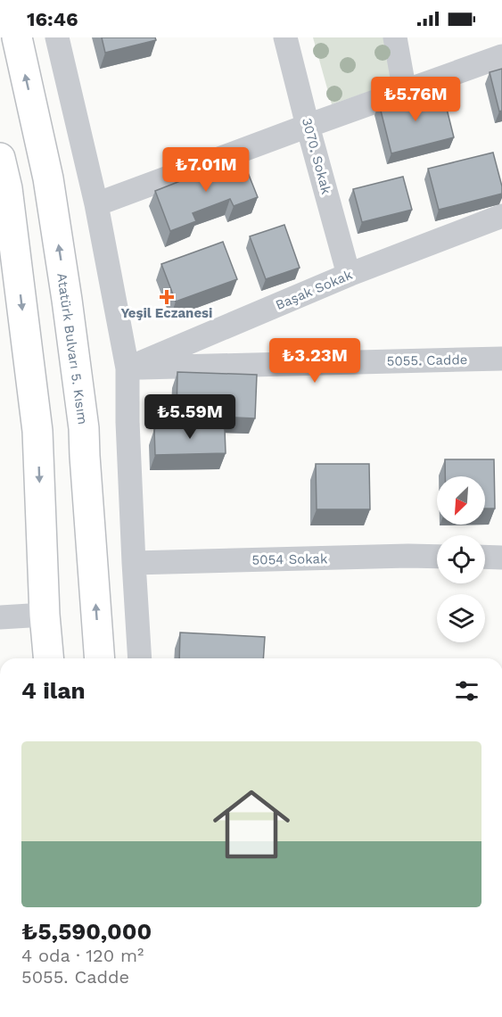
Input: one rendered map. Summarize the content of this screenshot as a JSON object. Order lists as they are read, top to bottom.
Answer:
{
  "streets": {
    "highway": ["Atatürk Bulvarı 5. Kısım"],
    "street": [
      "3070. Sokak",
      "Başak Sokak",
      "5055. Cadde",
      "5054 Sokak"
    ]
  },
  "crossings": [
    ["3070. Sokak", "Başak Sokak"],
    ["Başak Sokak", "5055. Cadde"]
  ],
  "places": {
    "health": ["Yeşil Eczanesi"]
  },
  "north": "bottom left",
  "page": {
    "status": "16:46",
    "price": [
      "₺5.76M",
      "₺7.01M",
      "₺3.23M",
      "₺5.59M"
    ],
    "heading": "4 ilan",
    "list": [
      {
        "name": "₺5,590,000",
        "note": "4 oda · 120 m² · 5055. Cadde"
      }
    ]
  }
}
